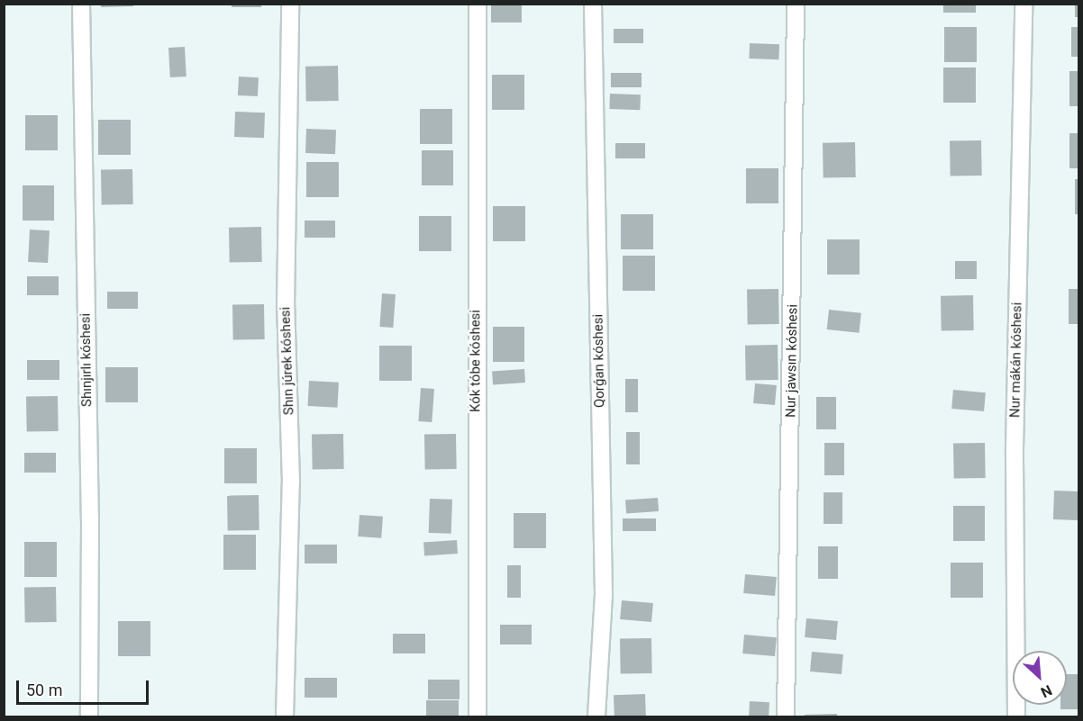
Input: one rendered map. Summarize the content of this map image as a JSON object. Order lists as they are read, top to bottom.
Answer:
{
  "streets": {
    "street": [
      "Shınjırlı kóshesi",
      "Nur mákán kóshesi",
      "Shın júrek kóshesi",
      "Kók tóbe kóshesi",
      "Qorǵan kóshesi",
      "Nur jawsın kóshesi"
    ]
  },
  "scale_bar": "50 m",
  "north": "bottom right"
}
